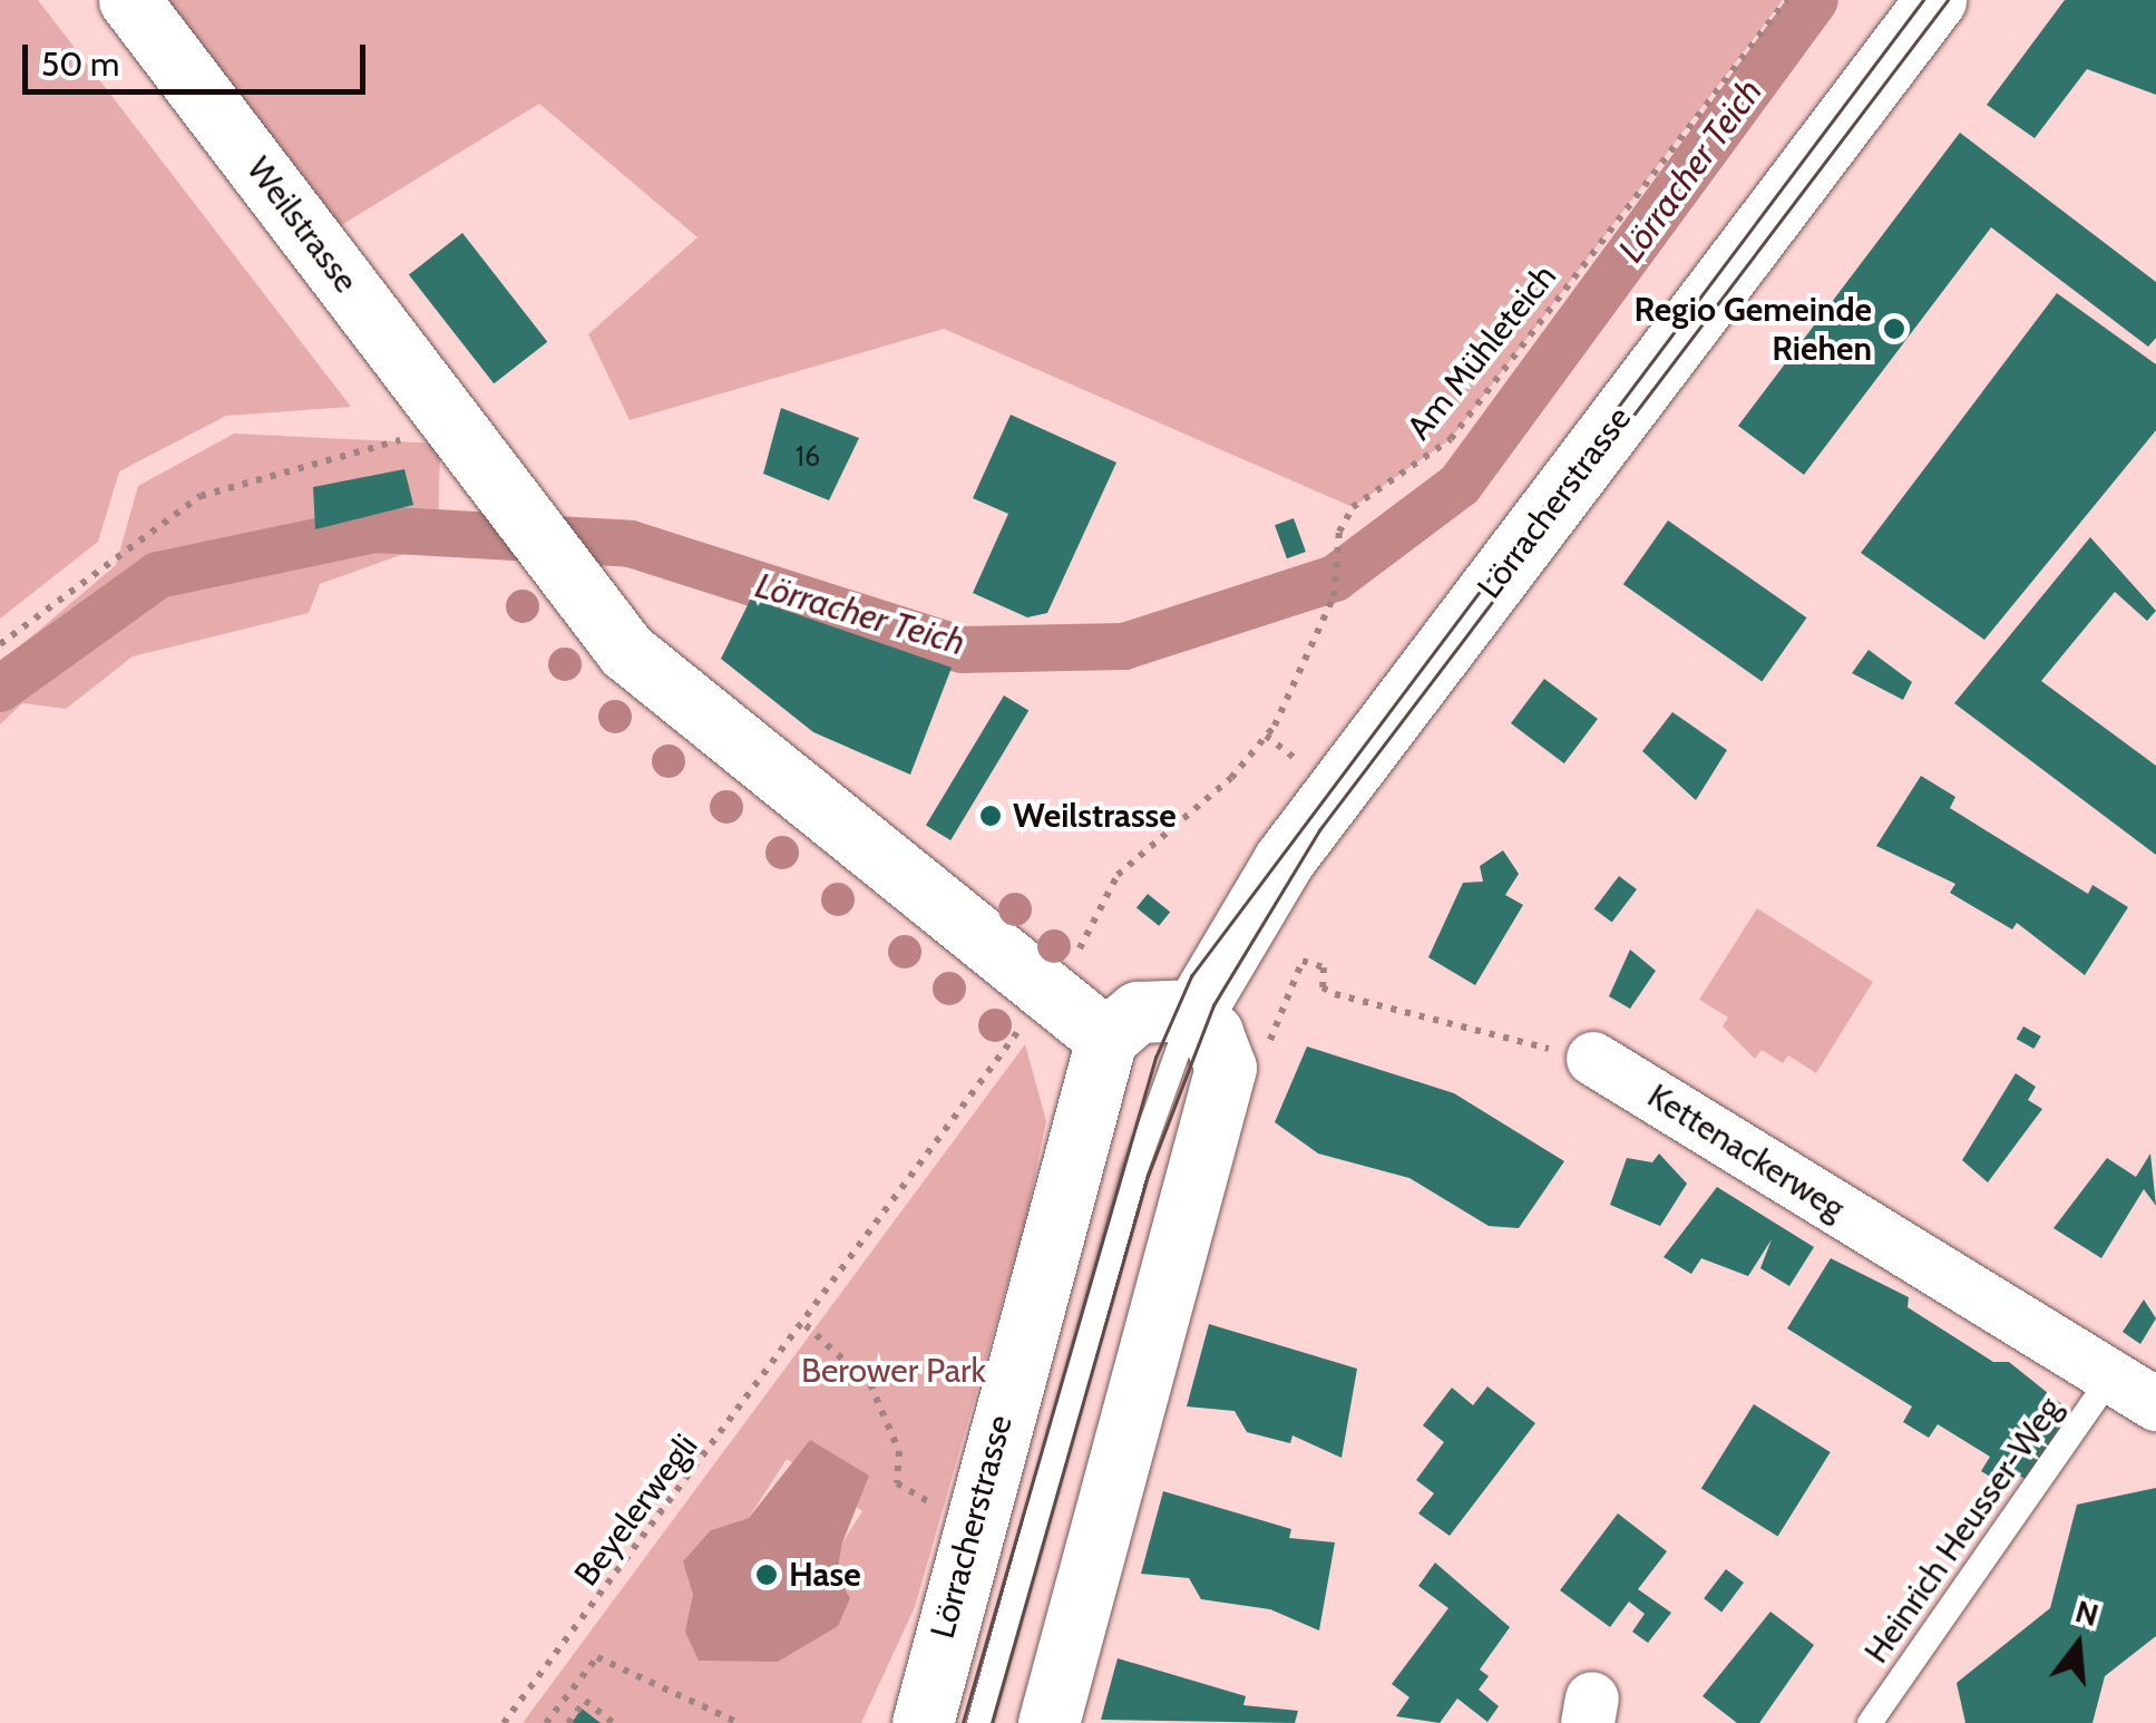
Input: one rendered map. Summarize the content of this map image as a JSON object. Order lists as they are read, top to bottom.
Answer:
{
  "streets": {
    "main road": ["Weilstrasse", "Lörracherstrasse"],
    "street": ["Kettenackerweg"],
    "lane": ["Heinrich Heusser-Weg"],
    "path": ["Am Mühleteich", "Beyelerwegli"]
  },
  "crossings": [
    ["Weilstrasse", "Am Mühleteich"],
    ["Weilstrasse", "Lörracherstrasse"],
    ["Weilstrasse", "Beyelerwegli"],
    ["Am Mühleteich", "Beyelerwegli"],
    ["Kettenackerweg", "Heinrich Heusser-Weg"]
  ],
  "water": ["Lörracher Teich"],
  "parks": ["Berower Park"],
  "places": ["Regio Gemeinde Riehen", "Weilstrasse", "Hase"],
  "house_numbers": ["16"],
  "scale_bar": "50 m",
  "north": "top"
}
